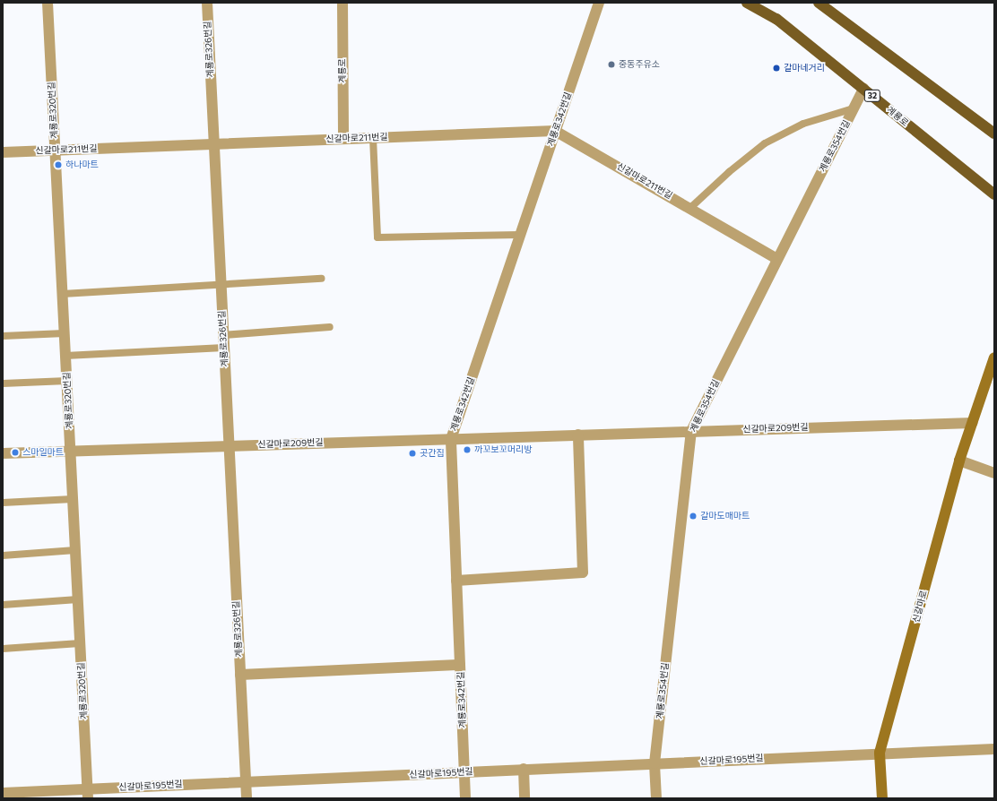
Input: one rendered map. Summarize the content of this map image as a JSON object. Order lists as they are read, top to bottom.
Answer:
{
  "streets": {
    "main road": ["계룡로", "32"],
    "street": [
      "계룡로326번길",
      "계룡로320번길",
      "계룡로342번길",
      "신갈마로211번길",
      "계룡로354번길",
      "신갈마로209번길",
      "신갈마로",
      "신갈마로195번길"
    ]
  },
  "crossings": [
    ["계룡로326번길", "신갈마로211번길"],
    ["계룡로326번길", "신갈마로209번길"],
    ["계룡로326번길", "신갈마로195번길"],
    ["계룡로", "신갈마로211번길"],
    ["계룡로", "계룡로354번길"],
    ["계룡로320번길", "신갈마로211번길"],
    ["계룡로320번길", "신갈마로209번길"],
    ["계룡로320번길", "신갈마로195번길"],
    ["계룡로342번길", "신갈마로211번길"],
    ["계룡로342번길", "신갈마로209번길"],
    ["계룡로342번길", "신갈마로195번길"],
    ["신갈마로211번길", "계룡로354번길"],
    ["계룡로354번길", "신갈마로209번길"],
    ["계룡로354번길", "신갈마로195번길"],
    ["신갈마로209번길", "신갈마로"],
    ["신갈마로", "신갈마로195번길"]
  ],
  "places": [
    "중동주유소",
    "갈마네거리",
    "하나마트",
    "까꼬보꼬머리방",
    "스마일마트",
    "곳간집",
    "갈마도매마트"
  ]
}
